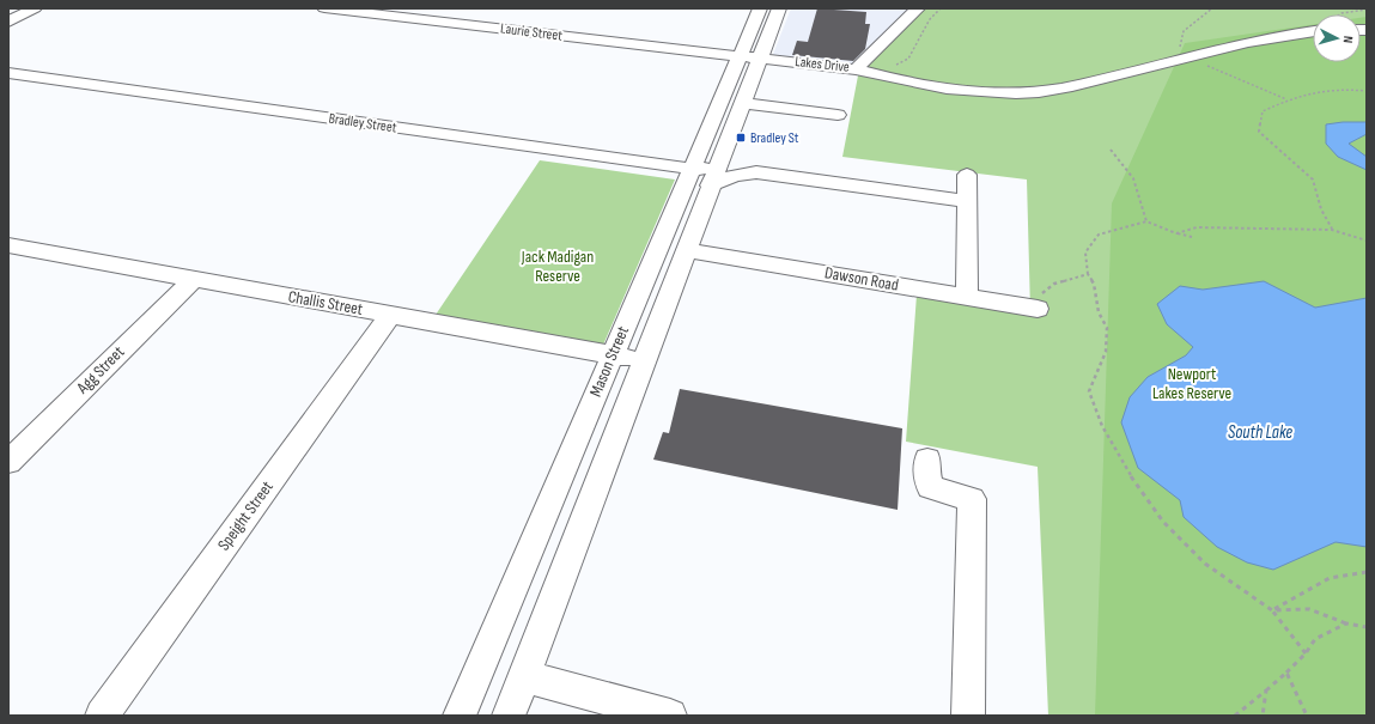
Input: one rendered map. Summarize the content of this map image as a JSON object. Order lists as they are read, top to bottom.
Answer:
{
  "streets": {
    "street": [
      "Laurie Street",
      "Lakes Drive",
      "Bradley Street",
      "Dawson Road",
      "Challis Street",
      "Mason Street",
      "Agg Street",
      "Speight Street"
    ]
  },
  "crossings": [
    ["Laurie Street", "Lakes Drive"],
    ["Laurie Street", "Mason Street"],
    ["Lakes Drive", "Mason Street"],
    ["Bradley Street", "Mason Street"],
    ["Dawson Road", "Mason Street"],
    ["Challis Street", "Mason Street"],
    ["Challis Street", "Agg Street"],
    ["Challis Street", "Speight Street"]
  ],
  "water": ["South Lake"],
  "parks": ["Jack Madigan Reserve", "Newport Lakes Reserve"],
  "places": {
    "transit": ["Bradley St"]
  },
  "north": "right"
}
